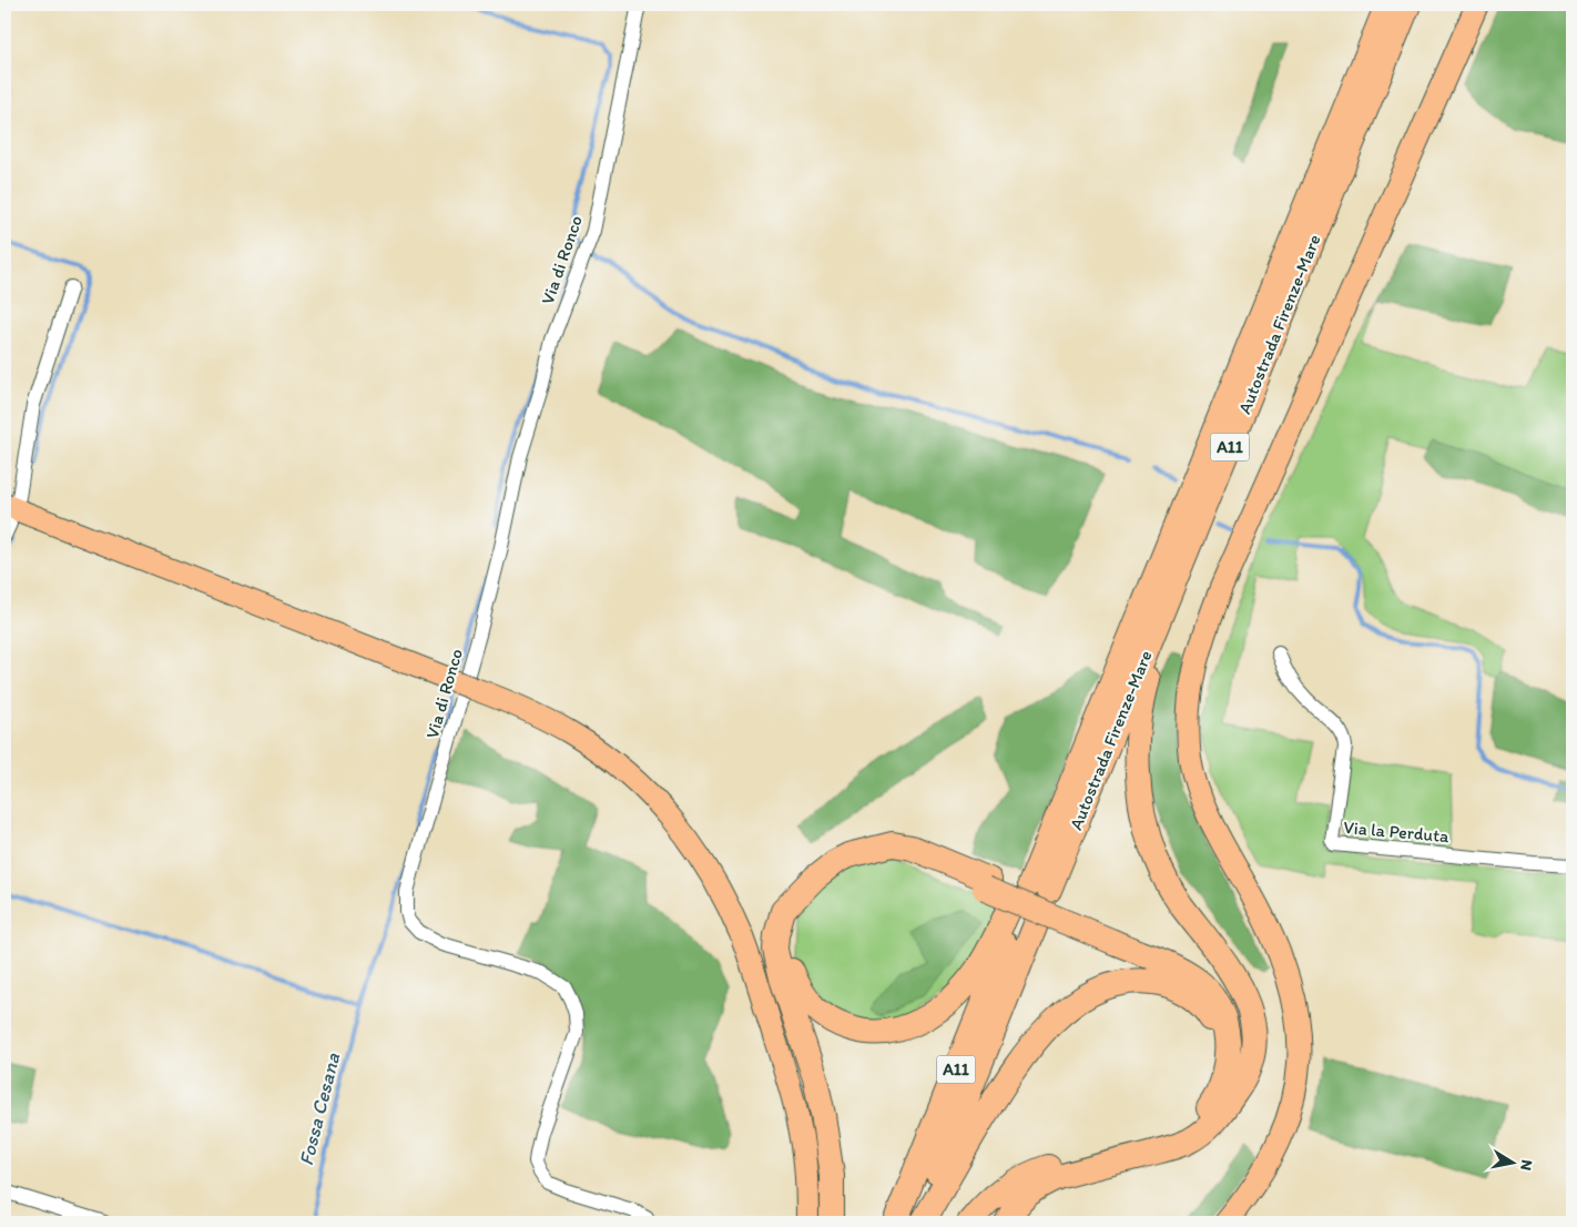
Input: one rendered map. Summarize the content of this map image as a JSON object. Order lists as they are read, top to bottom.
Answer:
{
  "streets": {
    "highway": ["Autostrada Firenze-Mare", "A11"],
    "street": ["Via di Ronco", "Via la Perduta"]
  },
  "water": ["Fossa Cesana"],
  "north": "right"
}
